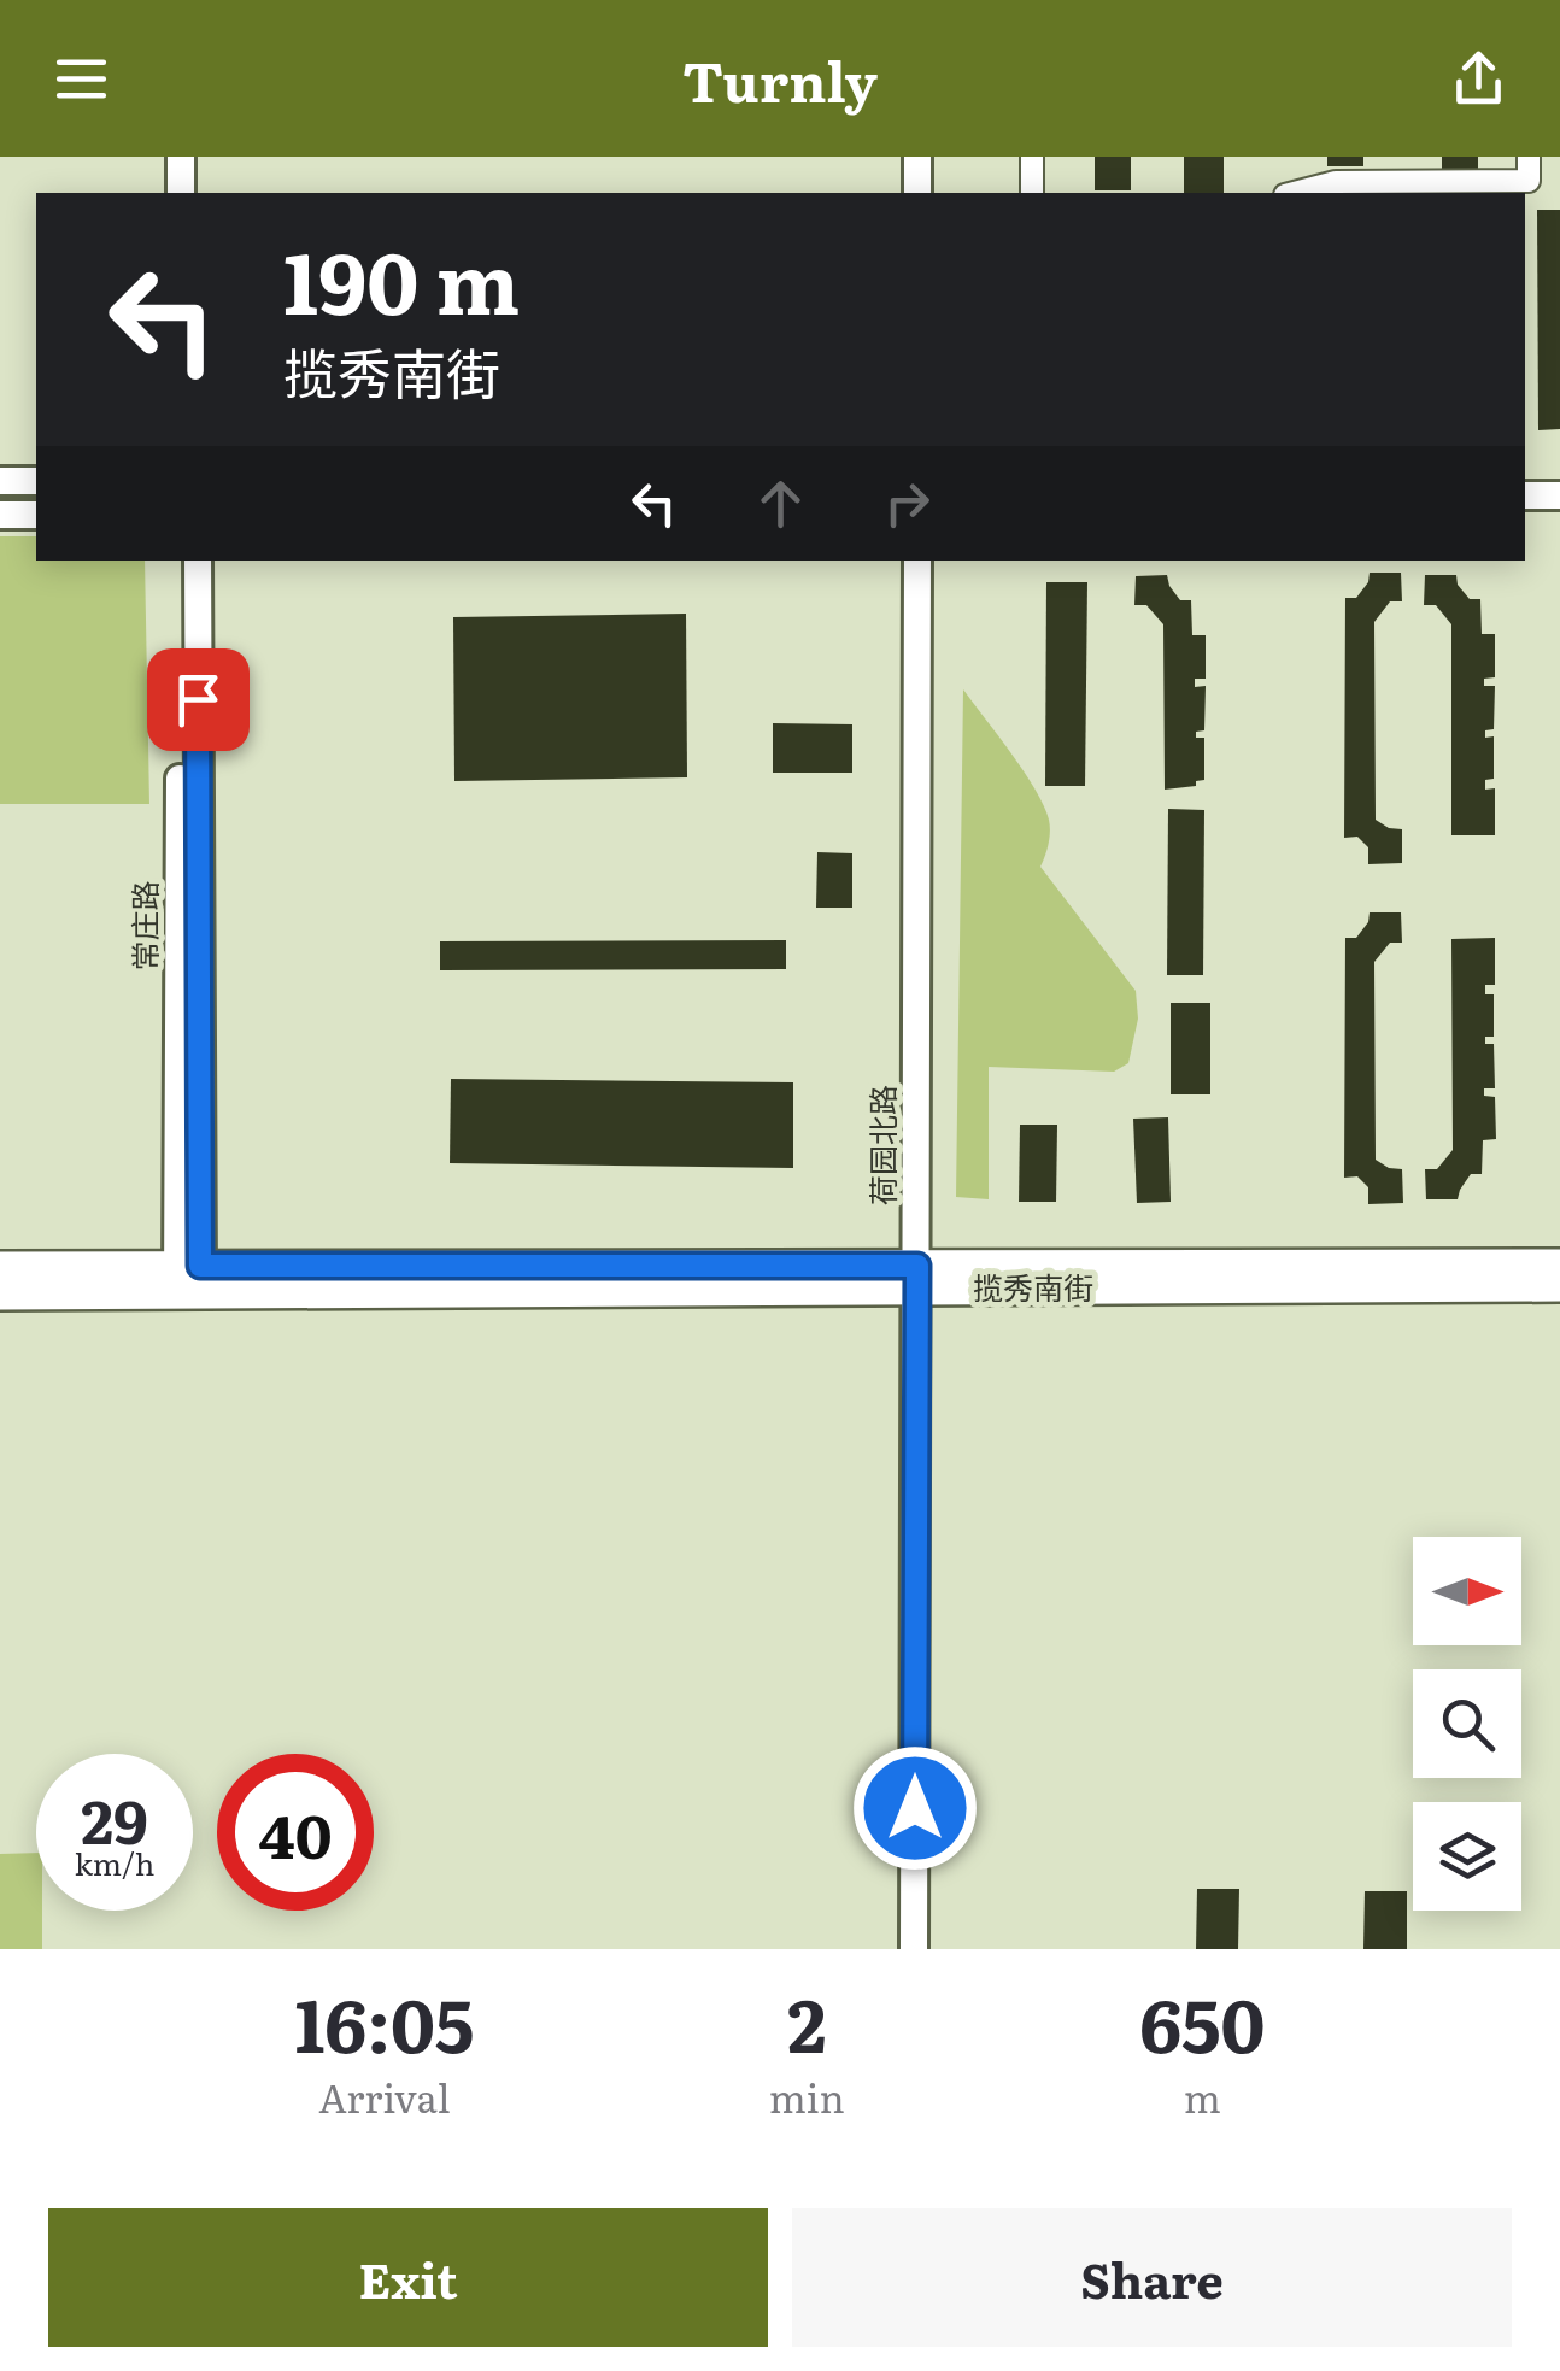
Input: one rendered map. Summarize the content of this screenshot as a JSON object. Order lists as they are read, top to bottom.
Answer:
{
  "streets": {
    "main road": ["揽秀南街"],
    "street": ["常庄路", "荷园北路"]
  },
  "crossings": [
    ["常庄路", "揽秀南街"],
    ["荷园北路", "揽秀南街"]
  ],
  "north": "right",
  "page": {
    "header": "Turnly",
    "turn": ["190 m", "揽秀南街"],
    "speed": "29 km/h",
    "limit": "40",
    "eta": [
      "16:05",
      "Arrival",
      "2",
      "min",
      "650",
      "m"
    ],
    "buttons": ["Exit", "Share"]
  }
}
